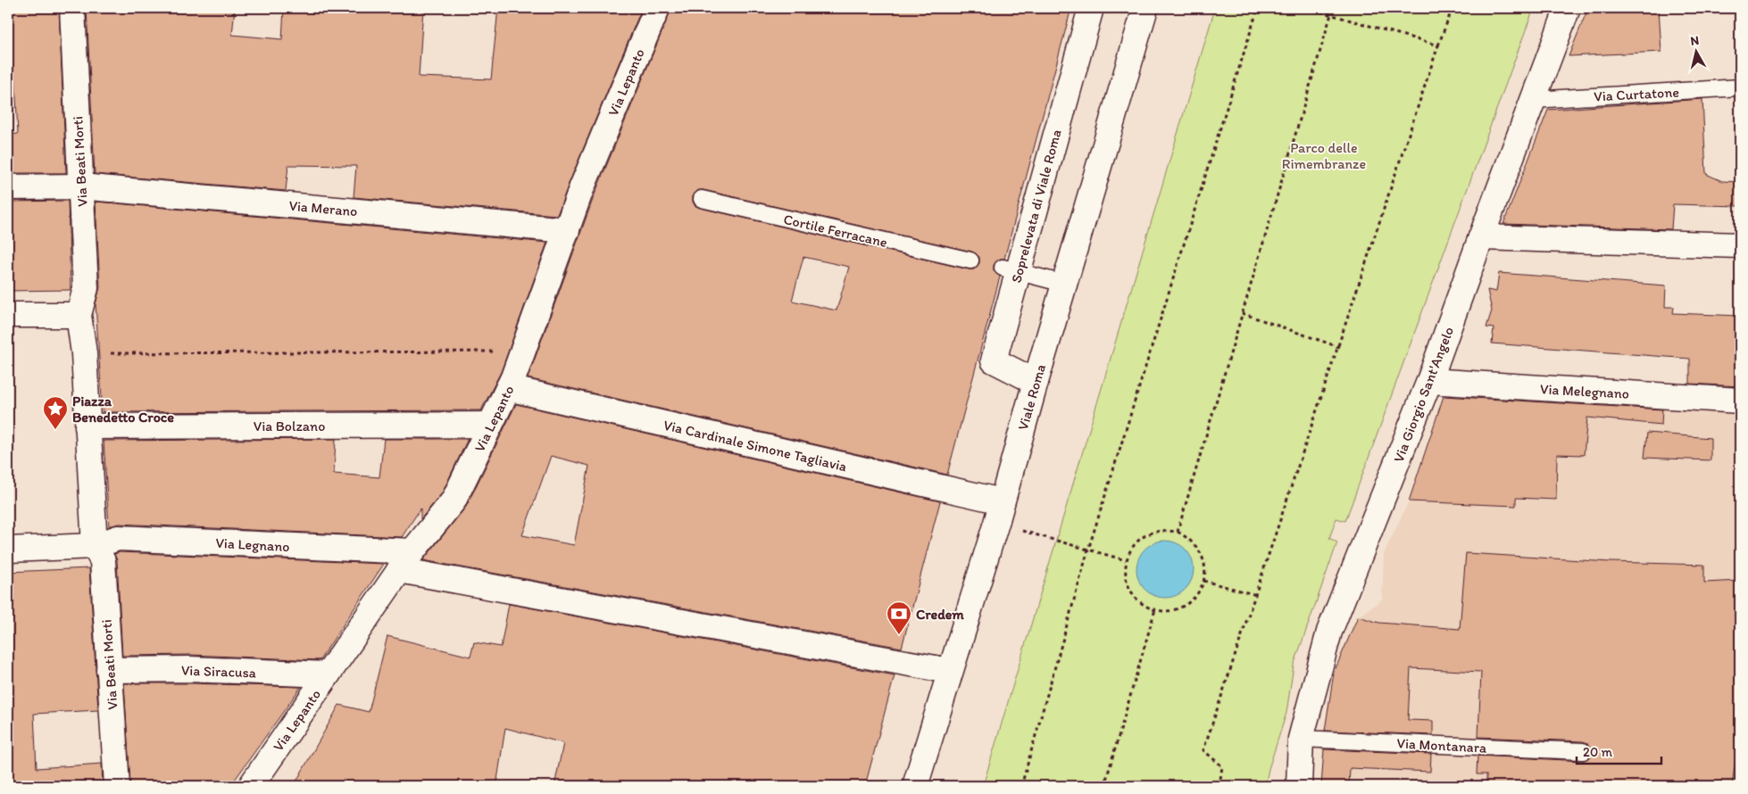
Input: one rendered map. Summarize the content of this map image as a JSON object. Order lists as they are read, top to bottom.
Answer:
{
  "streets": {
    "street": [
      "Via Lepanto",
      "Via Beati Morti",
      "Soprelevata di Viale Roma",
      "Via Merano",
      "Via Melegnano",
      "Via Giorgio Sant'Angelo",
      "Viale Roma",
      "Via Bolzano",
      "Via Cardinale Simone Tagliavia",
      "Via Legnano",
      "Via Siracusa"
    ],
    "lane": ["Via Curtatone", "Cortile Ferracane", "Via Montanara"]
  },
  "crossings": [
    ["Via Lepanto", "Via Merano"],
    ["Via Lepanto", "Via Bolzano"],
    ["Via Lepanto", "Via Cardinale Simone Tagliavia"],
    ["Via Lepanto", "Via Legnano"],
    ["Via Lepanto", "Via Siracusa"],
    ["Via Curtatone", "Via Giorgio Sant'Angelo"],
    ["Via Beati Morti", "Via Merano"],
    ["Via Beati Morti", "Via Legnano"],
    ["Via Beati Morti", "Via Siracusa"],
    ["Soprelevata di Viale Roma", "Viale Roma"],
    ["Via Melegnano", "Via Giorgio Sant'Angelo"],
    ["Via Giorgio Sant'Angelo", "Via Montanara"],
    ["Viale Roma", "Via Cardinale Simone Tagliavia"],
    ["Viale Roma", "Via Legnano"]
  ],
  "parks": ["Parco delle Rimembranze"],
  "places": {
    "place": ["Piazza Benedetto Croce"],
    "bank": ["Credem"]
  },
  "scale_bar": "20 m",
  "north": "top"
}
